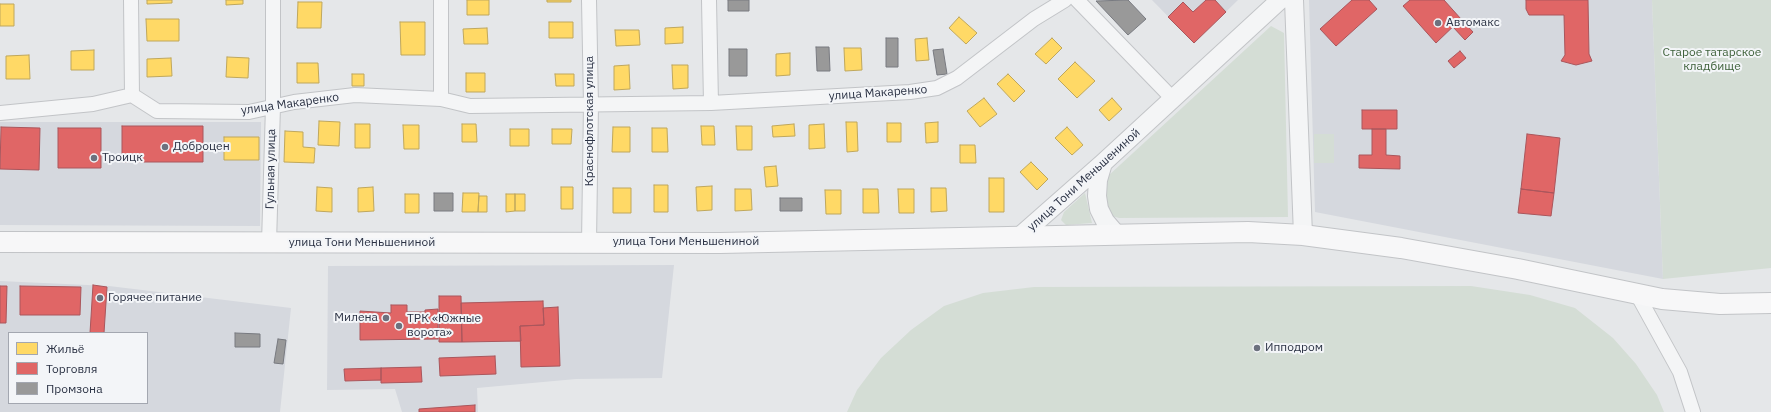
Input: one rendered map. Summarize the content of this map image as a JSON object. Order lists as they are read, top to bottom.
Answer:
{
  "streets": {
    "main road": ["улица Тони Меньшениной"],
    "street": ["улица Макаренко", "Краснофлотская улица", "Гульная улица"]
  },
  "crossings": [
    ["улица Макаренко", "Краснофлотская улица"],
    ["улица Макаренко", "Гульная улица"],
    ["Краснофлотская улица", "улица Тони Меньшениной"],
    ["Гульная улица", "улица Тони Меньшениной"]
  ],
  "parks": ["Старое татарское кладбище"],
  "places": [
    "Автомакс",
    "Доброцен",
    "Троицк",
    "Горячее питание",
    "Милена",
    "ТРК «Южные ворота»",
    "Ипподром"
  ],
  "legend": ["Жильё", "Торговля", "Промзона"]
}
